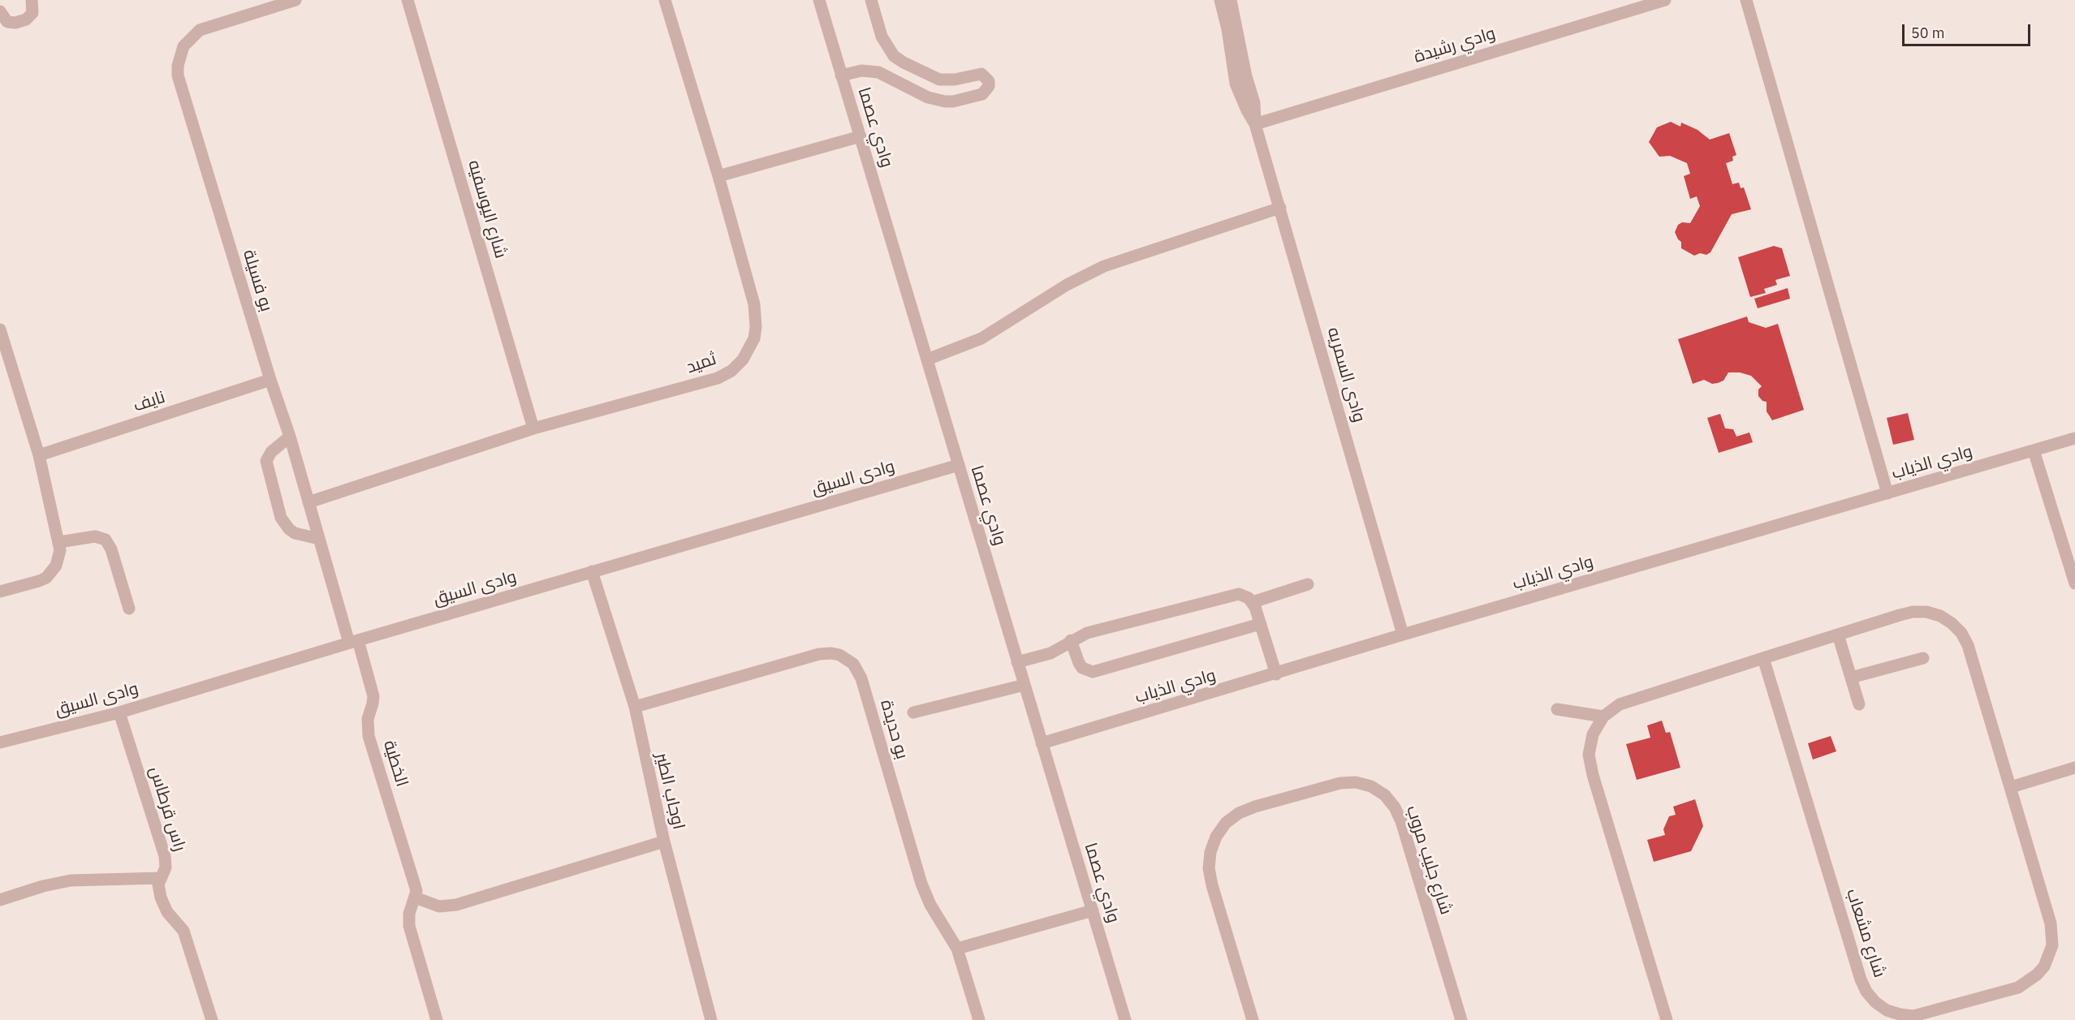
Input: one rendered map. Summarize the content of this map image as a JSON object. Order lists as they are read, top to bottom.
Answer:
{
  "streets": {
    "street": [
      "وادي رشيدة",
      "وادي عصما",
      "شارع اليوسفيه",
      "بو فسيلة",
      "ثميد",
      "وادى السمريه",
      "نايف",
      "وادي الذياب",
      "وادى السيق",
      "بو حديدة",
      "الخطية",
      "اوجاب الطير",
      "راس قرطاس",
      "شارع جليب مروب",
      "شارع مشعاب"
    ]
  },
  "crossings": [
    ["وادي رشيدة", "وادى السمريه"],
    ["وادي عصما", "وادي الذياب"],
    ["وادي عصما", "وادى السيق"],
    ["شارع اليوسفيه", "ثميد"],
    ["بو فسيلة", "ثميد"],
    ["بو فسيلة", "نايف"],
    ["بو فسيلة", "وادى السيق"],
    ["بو فسيلة", "الخطية"],
    ["وادى السمريه", "وادي الذياب"],
    ["وادى السيق", "الخطية"],
    ["وادى السيق", "اوجاب الطير"],
    ["وادى السيق", "راس قرطاس"],
    ["بو حديدة", "اوجاب الطير"]
  ],
  "scale_bar": "50 m"
}
